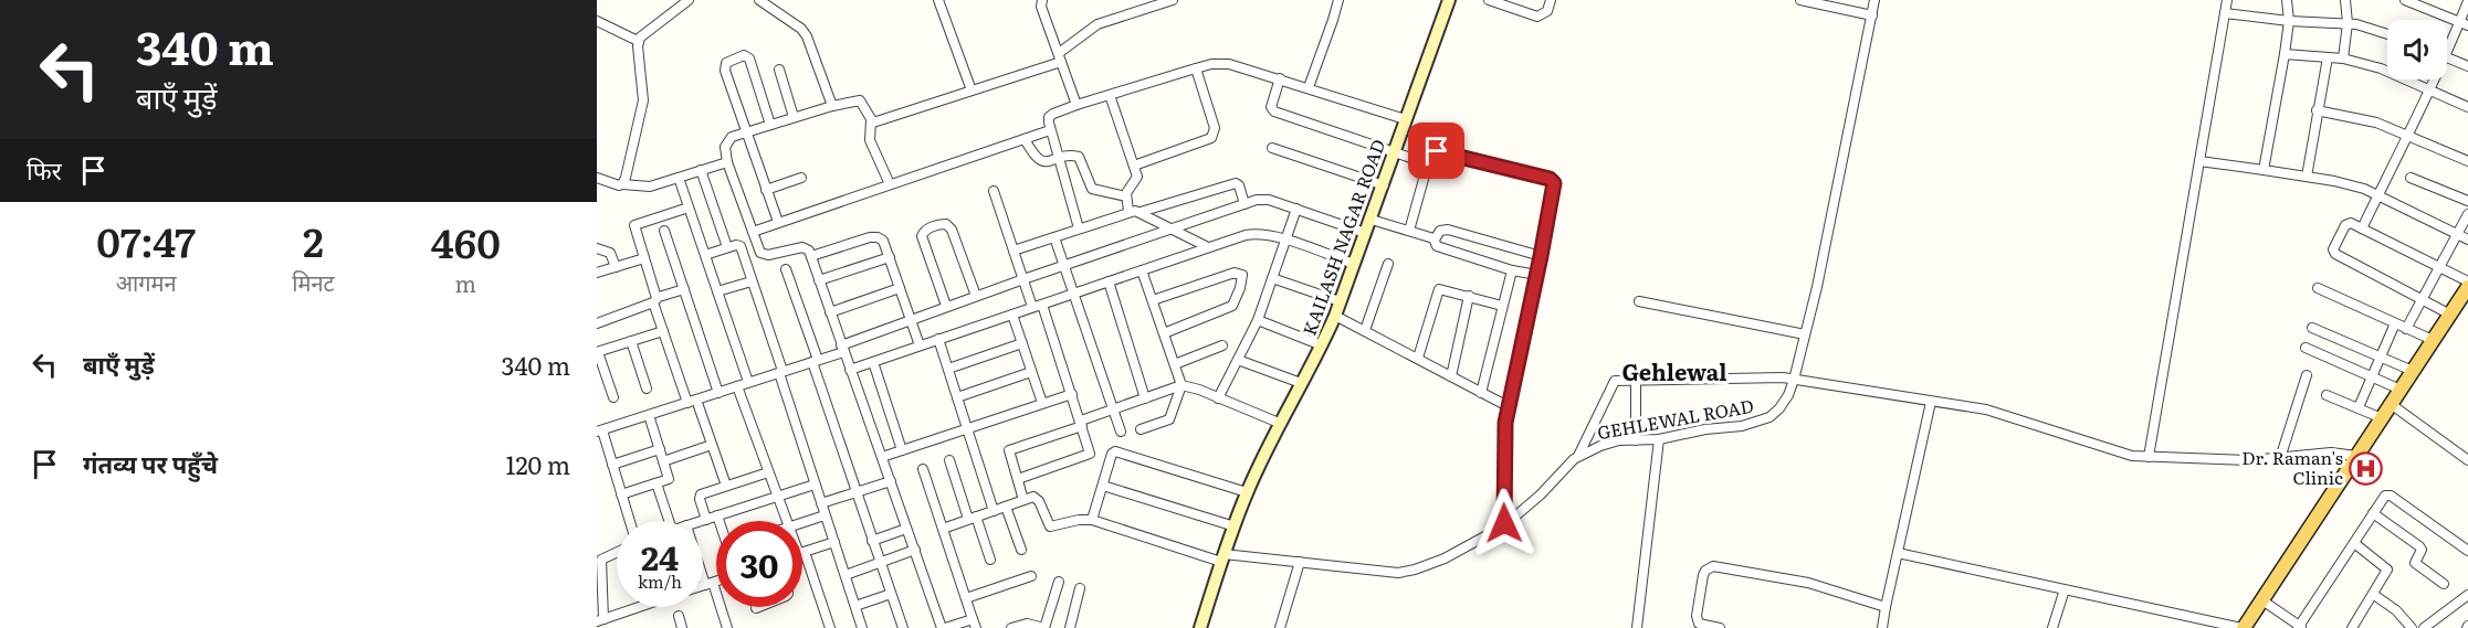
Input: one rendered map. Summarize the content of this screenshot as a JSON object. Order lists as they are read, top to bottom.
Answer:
{
  "streets": {
    "street": ["KAILASH NAGAR ROAD", "GEHLEWAL ROAD"]
  },
  "crossings": [
    ["KAILASH NAGAR ROAD", "GEHLEWAL ROAD"]
  ],
  "districts": ["Gehlewal"],
  "places": {
    "hospital": ["Dr. Raman's Clinic"]
  },
  "page": {
    "turn": ["340 m", "बाएँ मुड़ें"],
    "then": "फिर",
    "eta": [
      "07:47",
      "आगमन",
      "2",
      "मिनट",
      "460",
      "m"
    ],
    "list": [
      {
        "name": "बाएँ मुड़ें",
        "value": "340 m"
      },
      {
        "name": "गंतव्य पर पहुँचे",
        "value": "120 m"
      }
    ],
    "speed": "24 km/h",
    "limit": "30"
  }
}
